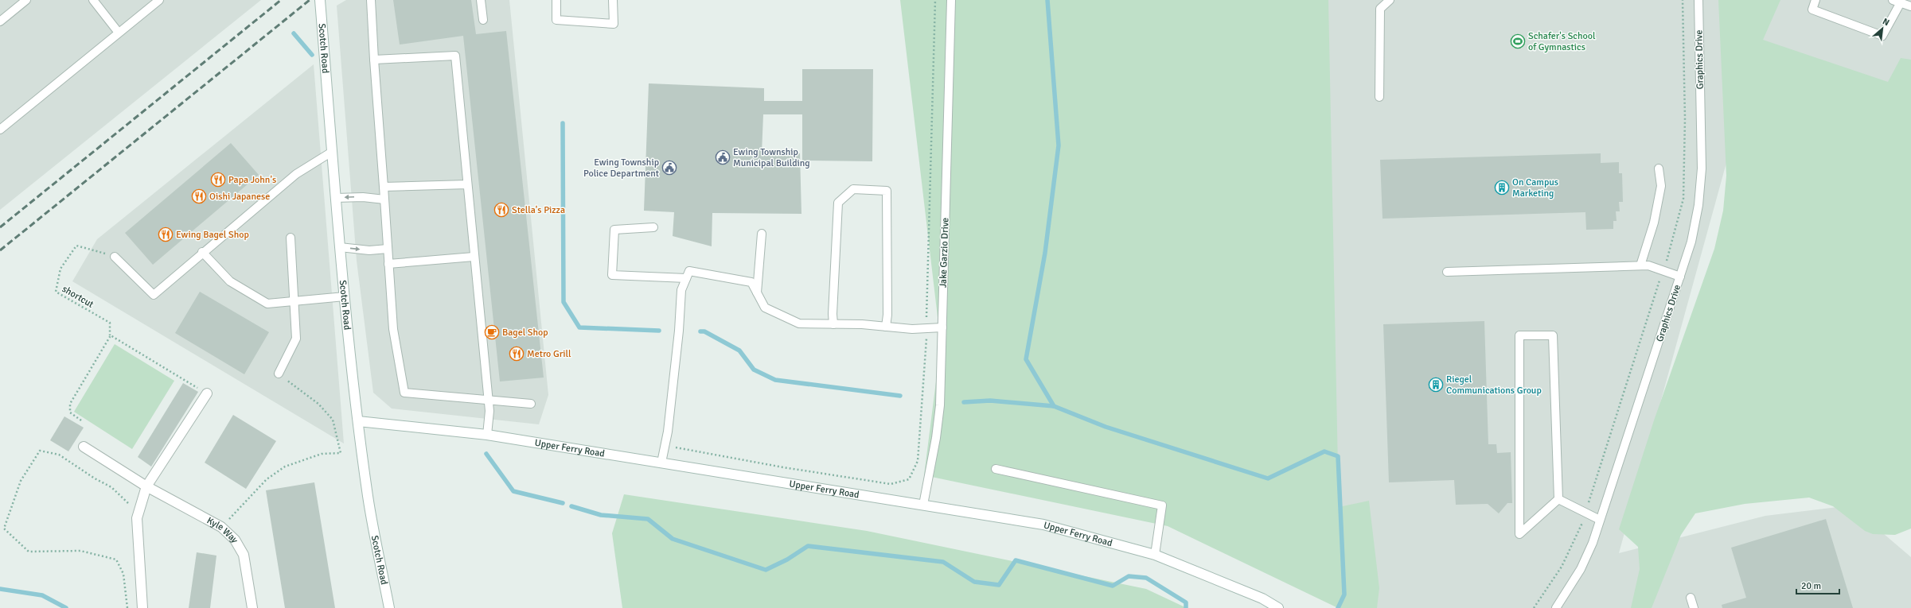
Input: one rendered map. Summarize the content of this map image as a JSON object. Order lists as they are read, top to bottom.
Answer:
{
  "streets": {
    "main road": ["Scotch Road", "Upper Ferry Road", "Kyle Way"],
    "lane": ["Graphics Drive", "Jake Garzio Drive"],
    "path": ["shortcut"]
  },
  "crossings": [
    ["Scotch Road", "Upper Ferry Road"],
    ["Jake Garzio Drive", "Upper Ferry Road"]
  ],
  "places": {
    "sports": ["Schafer's School of Gymnastics"],
    "public building": ["Ewing Township Municipal Building", "Ewing Township Police Department"],
    "restaurant": [
      "Papa John's",
      "Oishi Japanese",
      "Stella's Pizza",
      "Ewing Bagel Shop",
      "Metro Grill"
    ],
    "building": ["On Campus Marketing", "Riegel Communications Group"],
    "cafe": ["Bagel Shop"]
  },
  "scale_bar": "20 m",
  "north": "top right"
}
